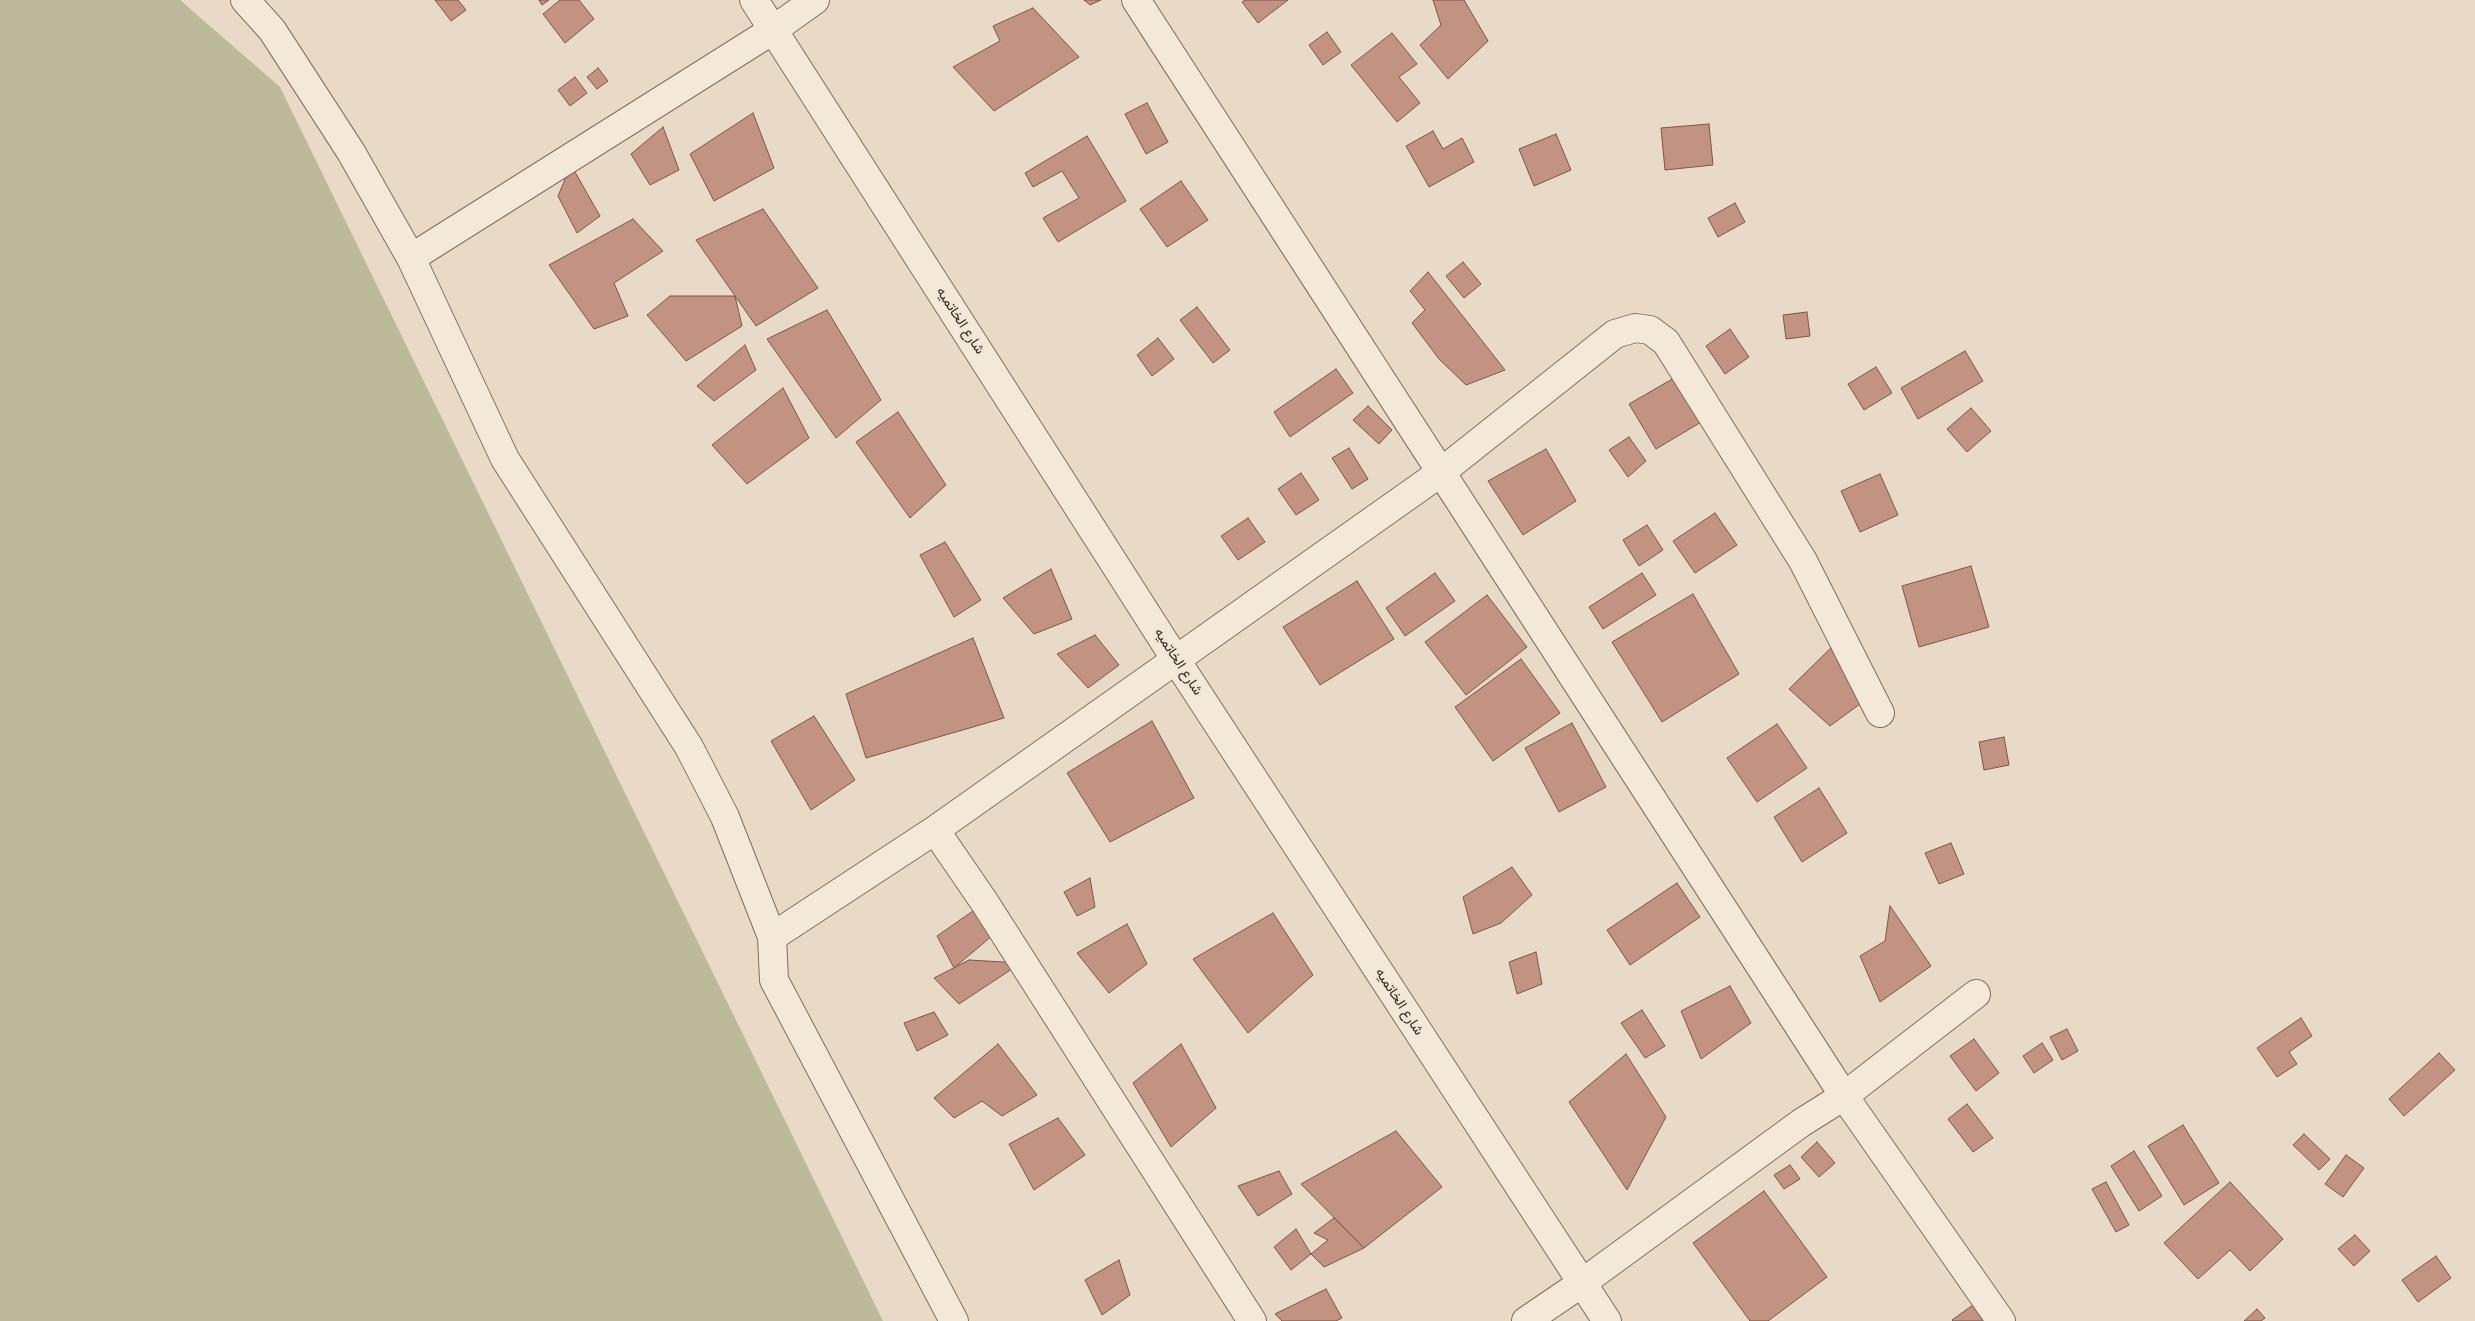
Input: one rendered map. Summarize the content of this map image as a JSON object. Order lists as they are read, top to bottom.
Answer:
{
  "streets": {
    "street": ["شارع الخاتميه"]
  }
}
